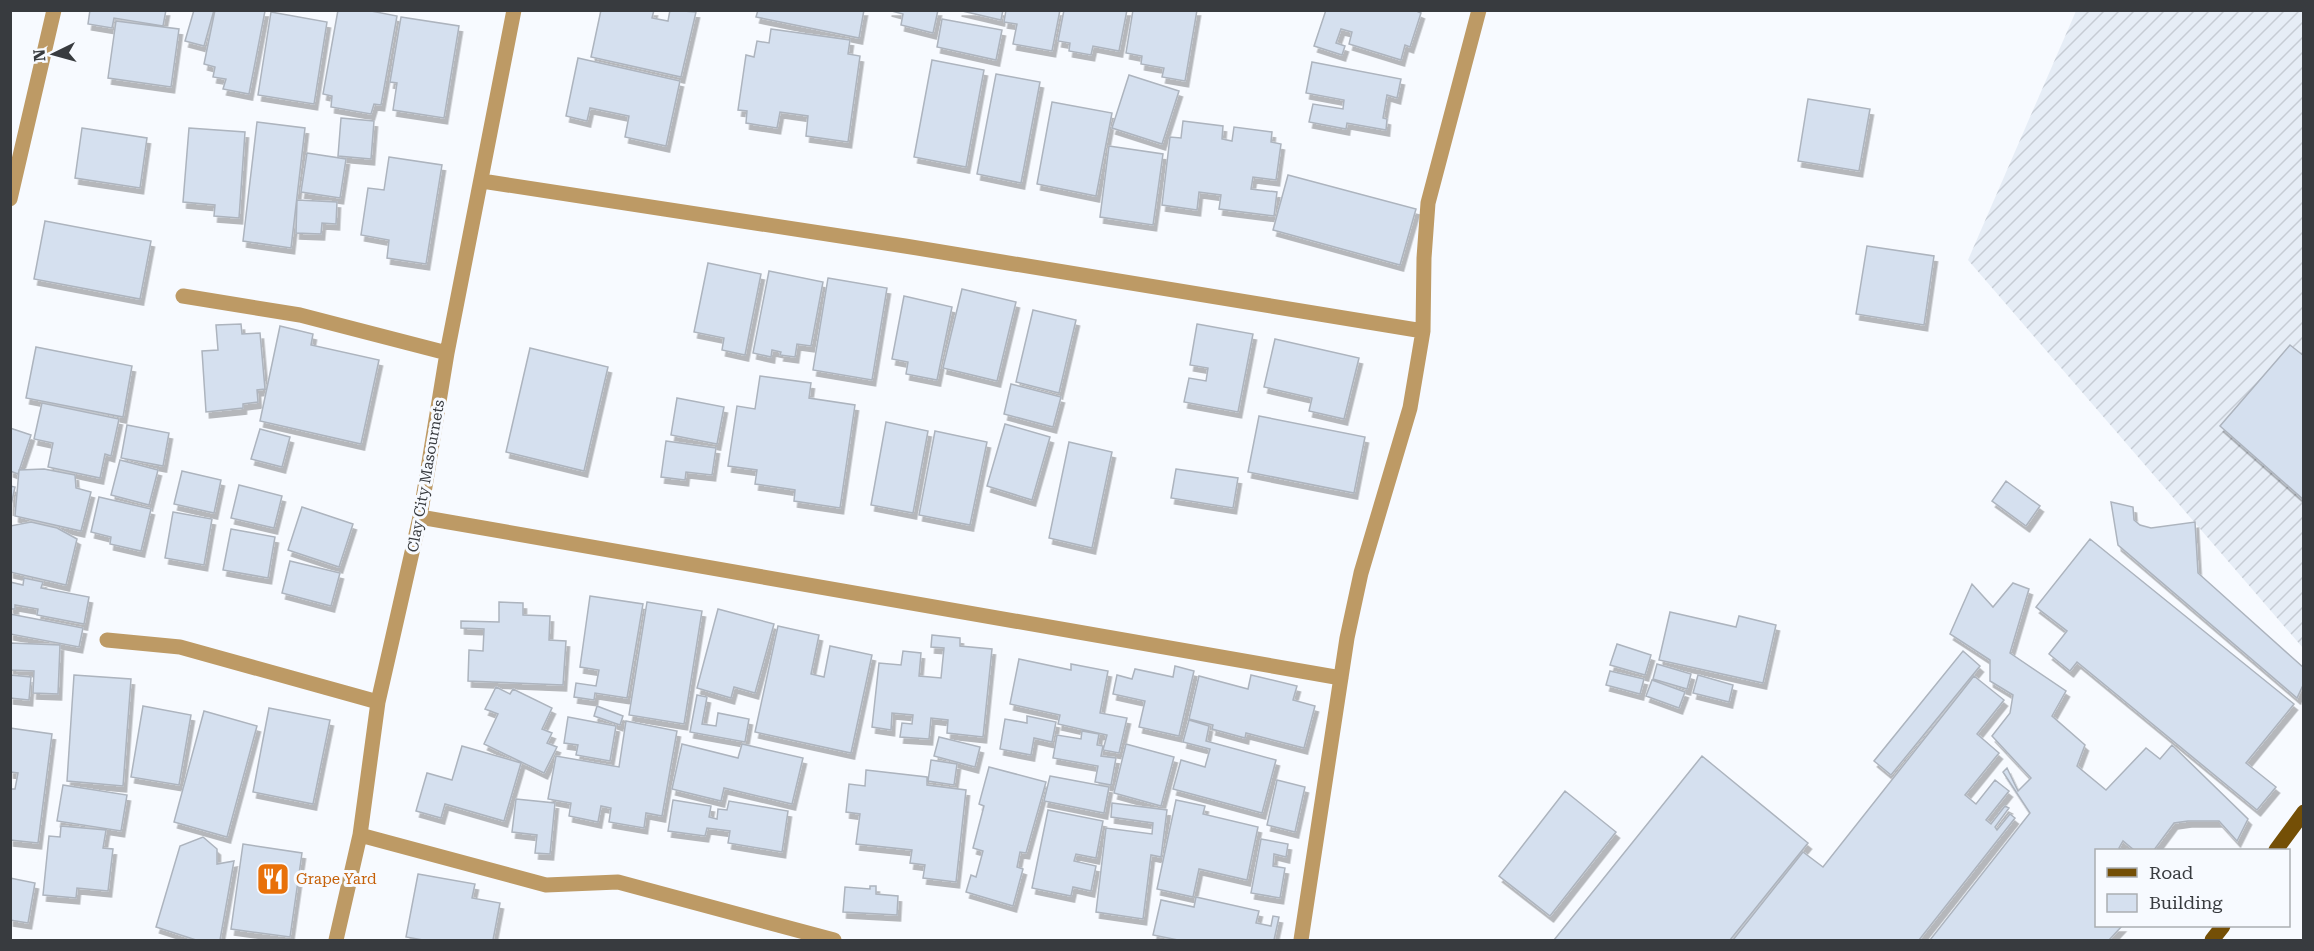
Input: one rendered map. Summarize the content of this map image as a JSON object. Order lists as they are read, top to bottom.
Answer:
{
  "streets": {
    "street": ["Clay City Masournets"]
  },
  "places": {
    "restaurant": ["Grape Yard"]
  },
  "legend": ["Road", "Building"],
  "north": "left"
}
